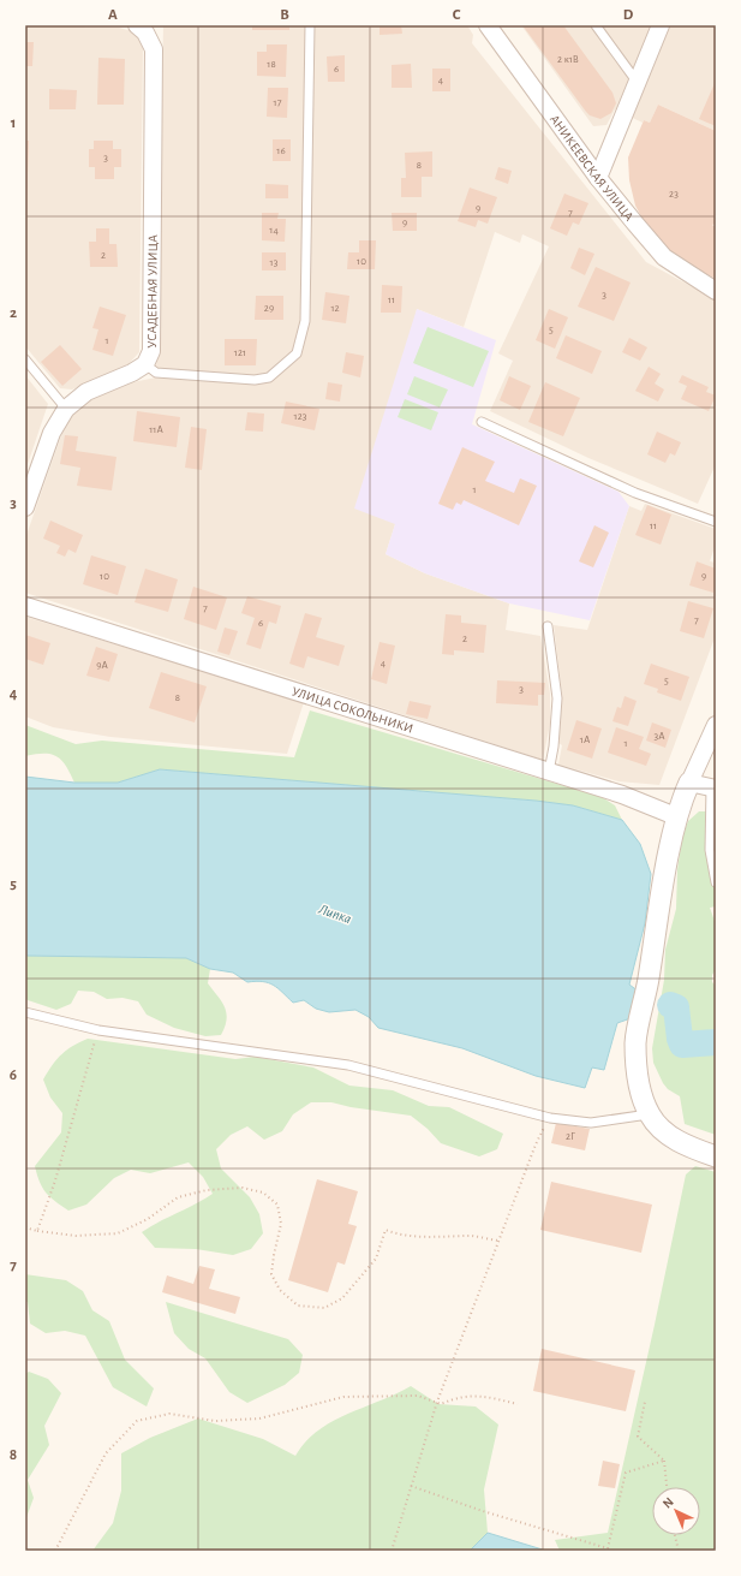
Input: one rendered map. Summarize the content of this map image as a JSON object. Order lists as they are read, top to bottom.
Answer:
{
  "streets": {
    "street": ["АНИКЕЕВСКАЯ УЛИЦА", "УСАДЕБНАЯ УЛИЦА", "УЛИЦА СОКОЛЬНИКИ"]
  },
  "water": ["Липка"],
  "house_numbers": [
    "2 к1В",
    "18",
    "6",
    "4",
    "17",
    "16",
    "3",
    "8",
    "23",
    "9",
    "7",
    "9",
    "14",
    "2",
    "10",
    "13",
    "3",
    "11",
    "29",
    "12",
    "5",
    "1",
    "121",
    "123",
    "11А",
    "1",
    "11",
    "10",
    "9",
    "7",
    "7",
    "6",
    "2",
    "4",
    "9А",
    "5",
    "3",
    "8",
    "3А",
    "1А",
    "1",
    "2Г"
  ],
  "north": "top left",
  "grid": {
    "columns": [
      "A",
      "B",
      "C",
      "D"
    ],
    "rows": [
      "1",
      "2",
      "3",
      "4",
      "5",
      "6",
      "7",
      "8"
    ]
  }
}
